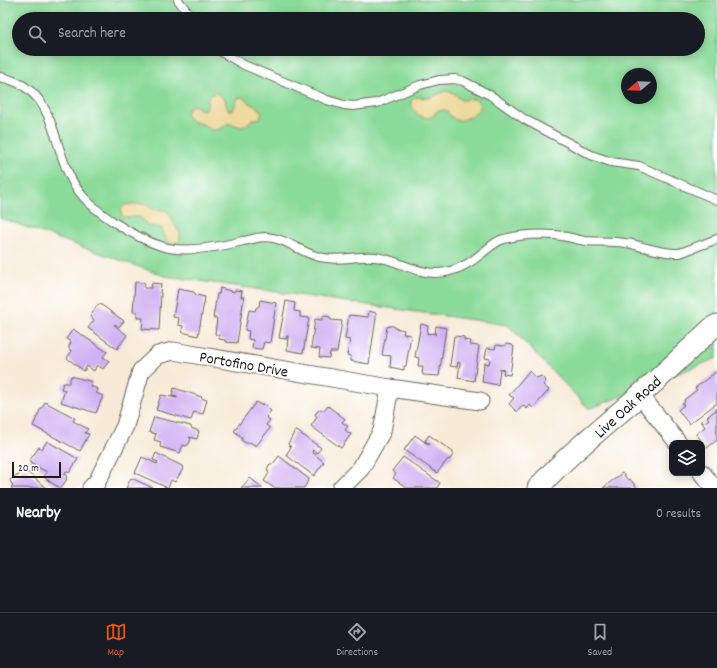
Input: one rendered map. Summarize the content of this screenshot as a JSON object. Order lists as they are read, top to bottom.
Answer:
{
  "streets": {
    "street": ["Portofino Drive", "Live Oak Road"]
  },
  "scale_bar": "20 m",
  "north": "left",
  "page": {
    "search": "Search here",
    "scale": "20 m",
    "heading": ["Nearby", "0 results"],
    "nav": ["Map", "Directions", "Saved"]
  }
}
